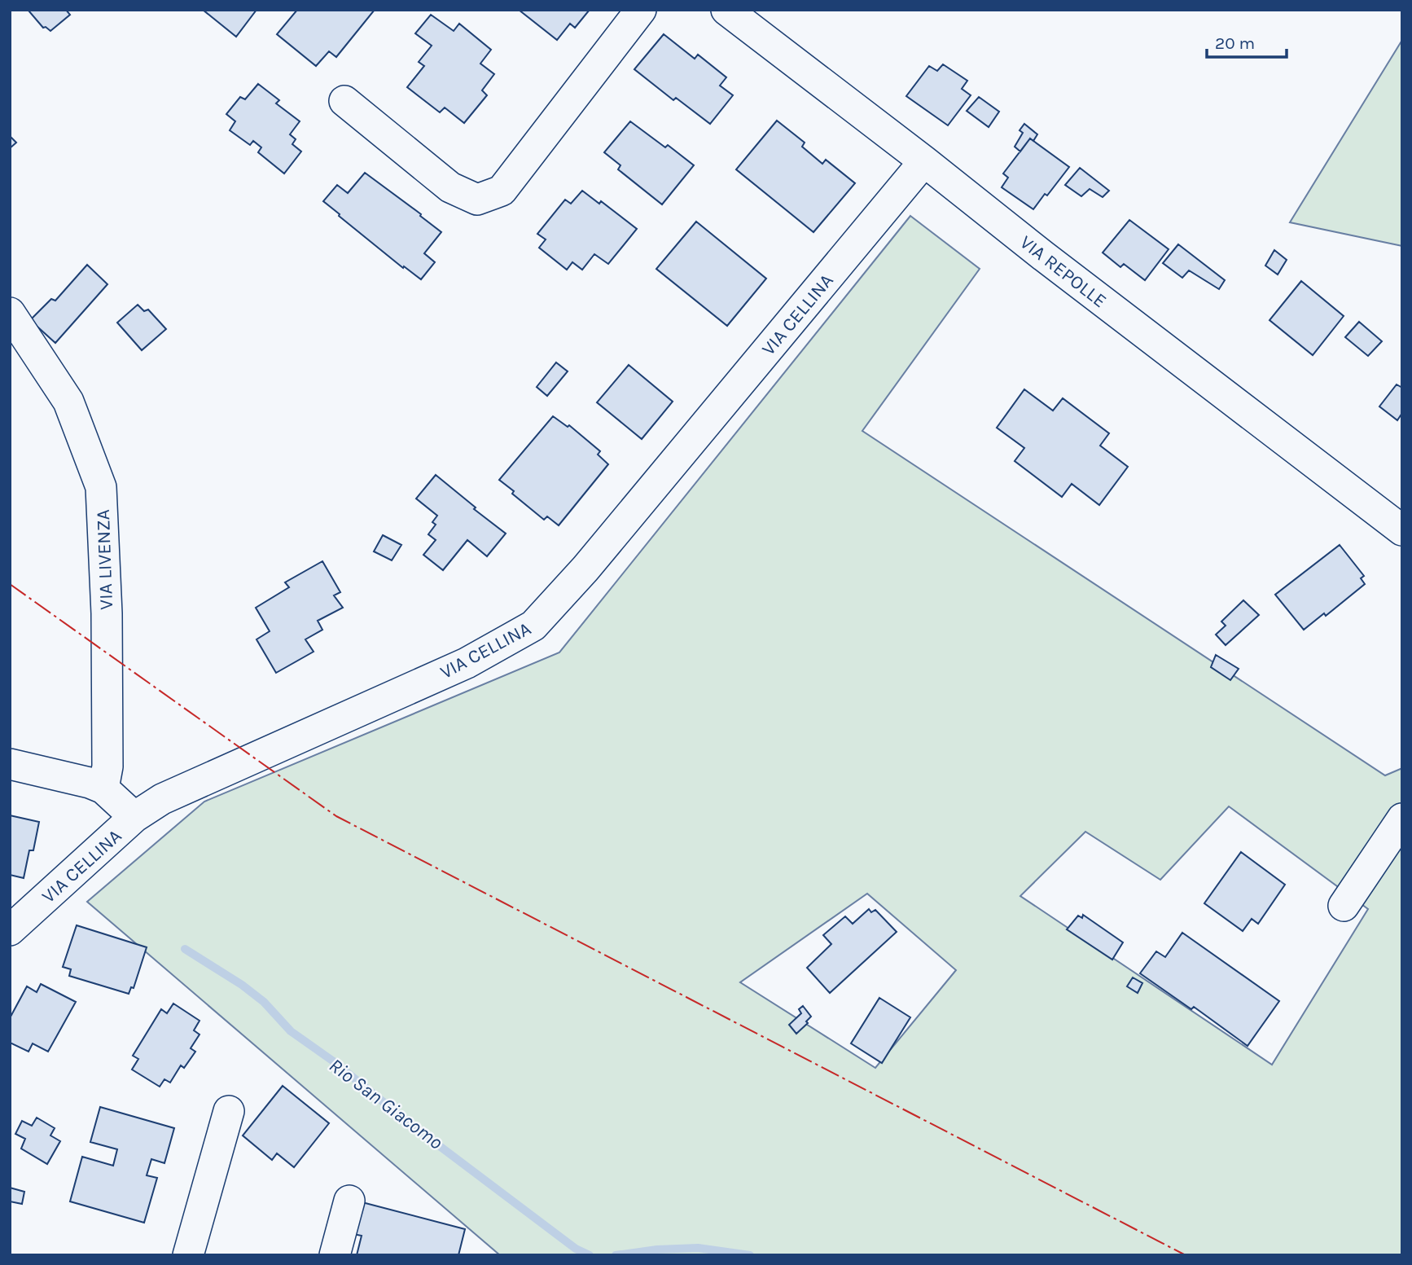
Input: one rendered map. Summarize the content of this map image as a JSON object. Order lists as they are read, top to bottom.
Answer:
{
  "streets": {
    "street": ["VIA REPOLLE", "VIA CELLINA", "VIA LIVENZA"]
  },
  "crossings": [
    ["VIA REPOLLE", "VIA CELLINA"]
  ],
  "water": ["Rio San Giacomo"],
  "scale_bar": "20 m"
}
